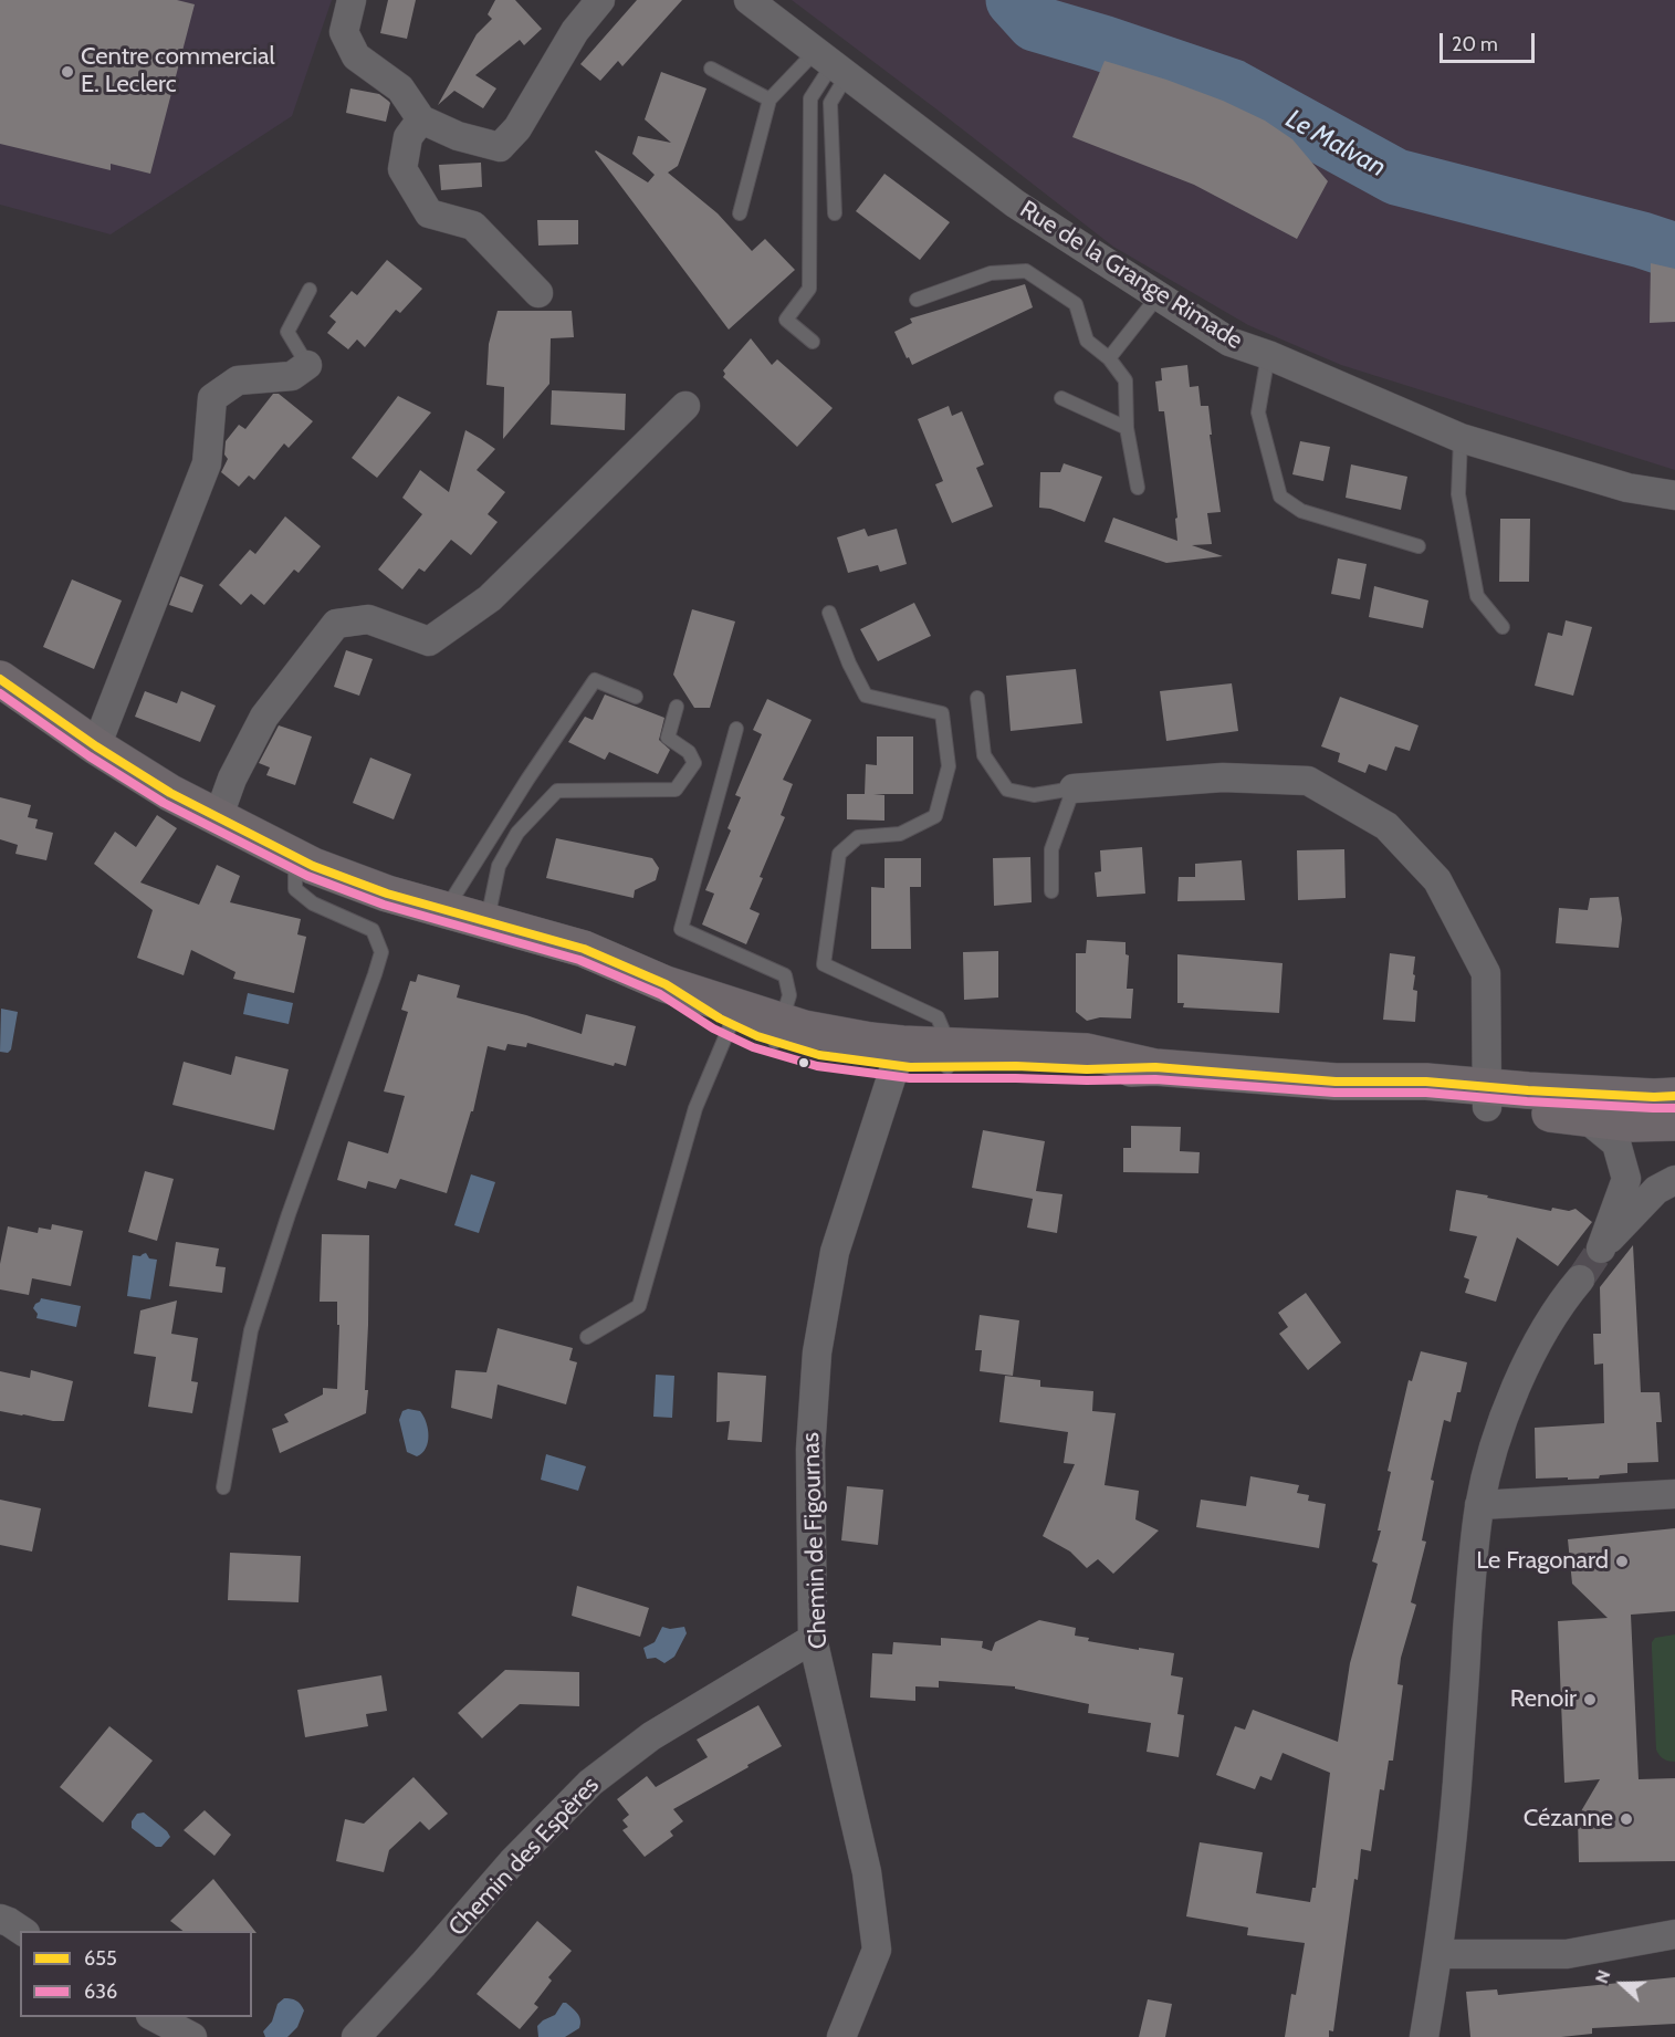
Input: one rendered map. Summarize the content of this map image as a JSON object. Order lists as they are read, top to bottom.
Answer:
{
  "streets": {
    "street": ["Rue de la Grange Rimade", "Chemin de Figournas", "Chemin des Espères"]
  },
  "crossings": [
    ["Chemin de Figournas", "Chemin des Espères"]
  ],
  "water": ["Le Malvan"],
  "places": [
    "Centre commercial E. Leclerc",
    "Le Fragonard",
    "Renoir",
    "Cézanne"
  ],
  "lines": ["transit line 655", "transit line 636"],
  "legend": ["655", "636"],
  "scale_bar": "20 m",
  "north": "left"
}
